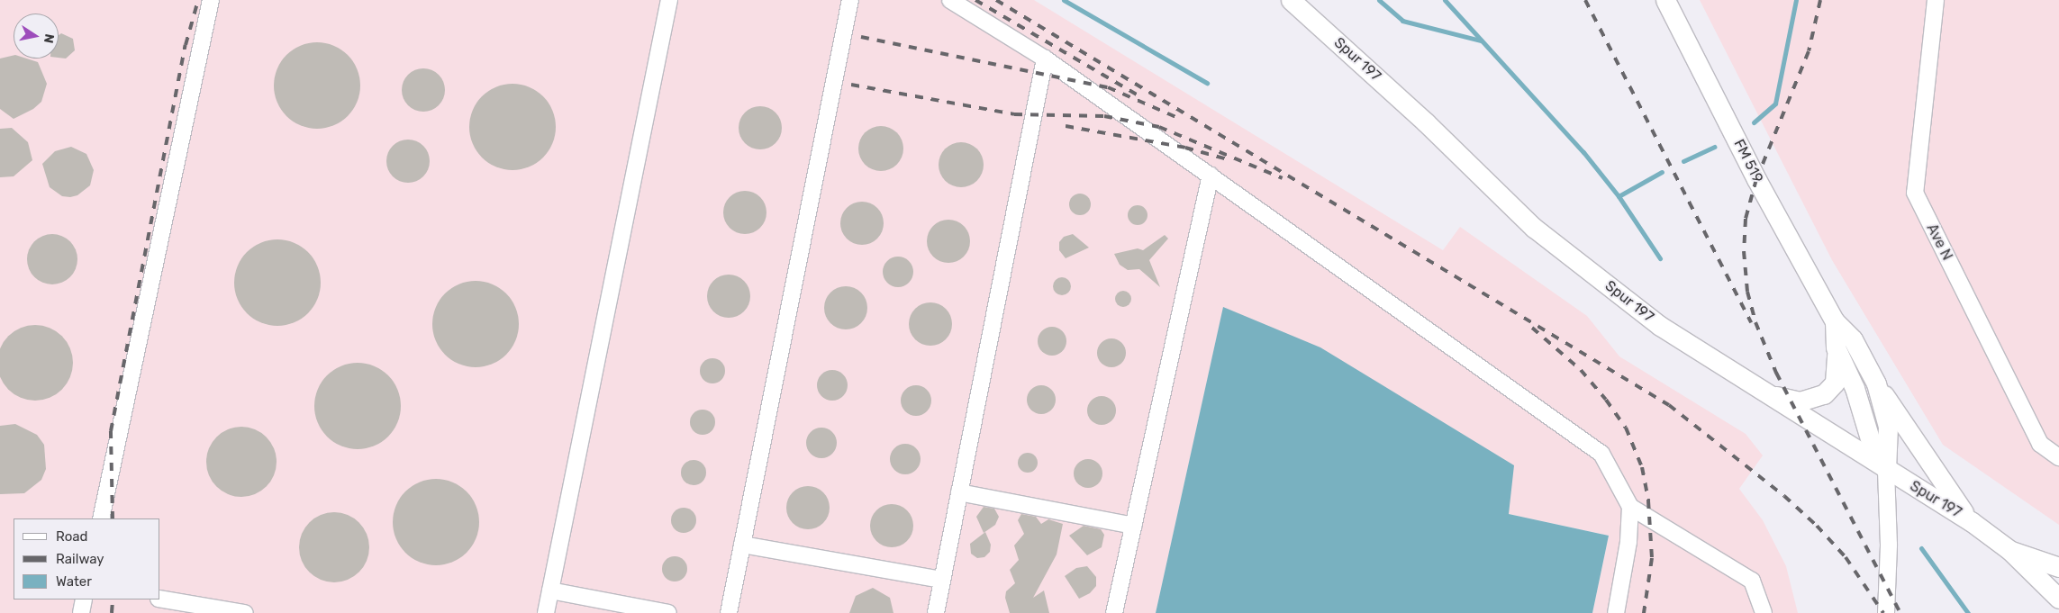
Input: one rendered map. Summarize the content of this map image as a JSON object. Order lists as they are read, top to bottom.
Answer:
{
  "streets": {
    "main road": ["Spur 197", "FM 519"],
    "street": ["Ave N"]
  },
  "crossings": [
    ["Spur 197", "FM 519"]
  ],
  "legend": ["Road", "Railway", "Water"],
  "north": "right"
}
